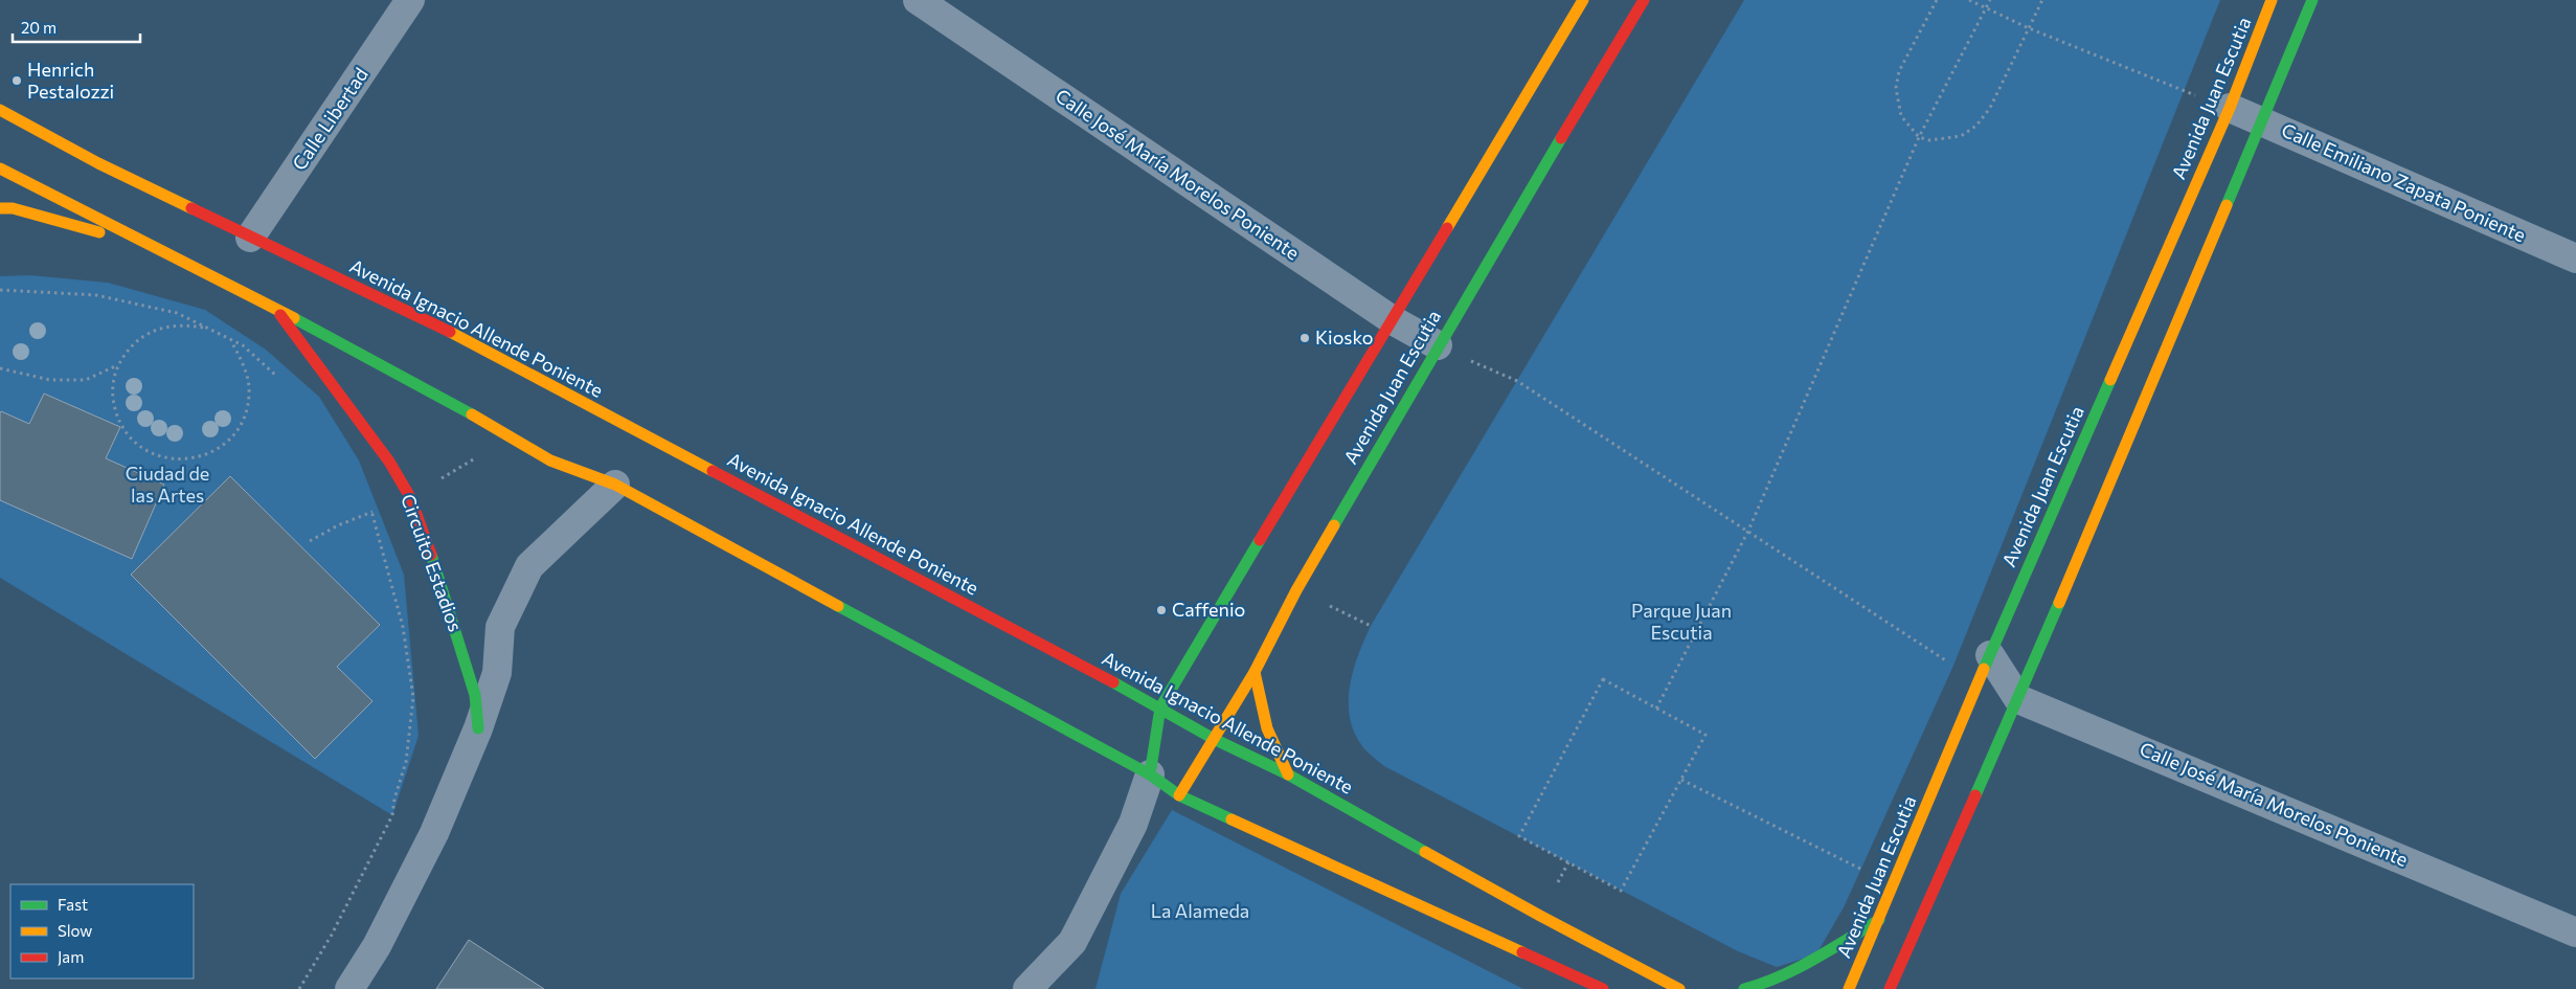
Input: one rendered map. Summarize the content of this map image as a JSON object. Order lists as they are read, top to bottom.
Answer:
{
  "streets": {
    "main road": ["Avenida Juan Escutia", "Avenida Ignacio Allende Poniente", "Circuito Estadios"],
    "street": ["Calle Libertad", "Calle José María Morelos Poniente", "Calle Emiliano Zapata Poniente"]
  },
  "crossings": [
    ["Avenida Juan Escutia", "Calle José María Morelos Poniente"],
    ["Avenida Juan Escutia", "Calle Emiliano Zapata Poniente"],
    ["Avenida Juan Escutia", "Avenida Ignacio Allende Poniente"],
    ["Calle Libertad", "Avenida Ignacio Allende Poniente"]
  ],
  "parks": ["Ciudad de las Artes", "Parque Juan Escutia", "La Alameda"],
  "places": ["Henrich Pestalozzi", "Kiosko", "Caffenio"],
  "legend": ["Fast", "Slow", "Jam"],
  "scale_bar": "20 m"
}
